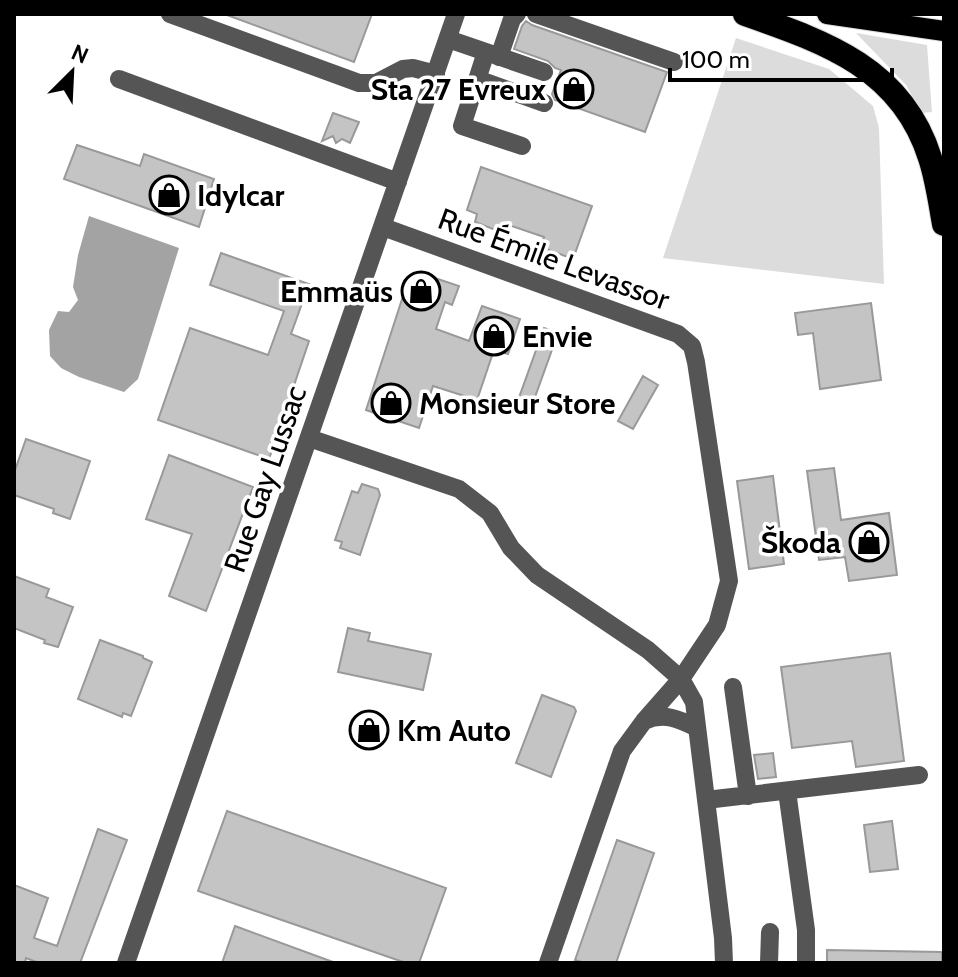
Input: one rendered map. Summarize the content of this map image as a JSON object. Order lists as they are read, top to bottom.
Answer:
{
  "streets": {
    "street": ["Rue Émile Levassor", "Rue Gay Lussac"]
  },
  "crossings": [
    ["Rue Émile Levassor", "Rue Gay Lussac"]
  ],
  "places": {
    "shop": [
      "Sta 27 Evreux",
      "Idylcar",
      "Emmaüs",
      "Envie",
      "Monsieur Store",
      "Škoda",
      "Km Auto"
    ]
  },
  "scale_bar": "100 m",
  "north": "top right"
}
